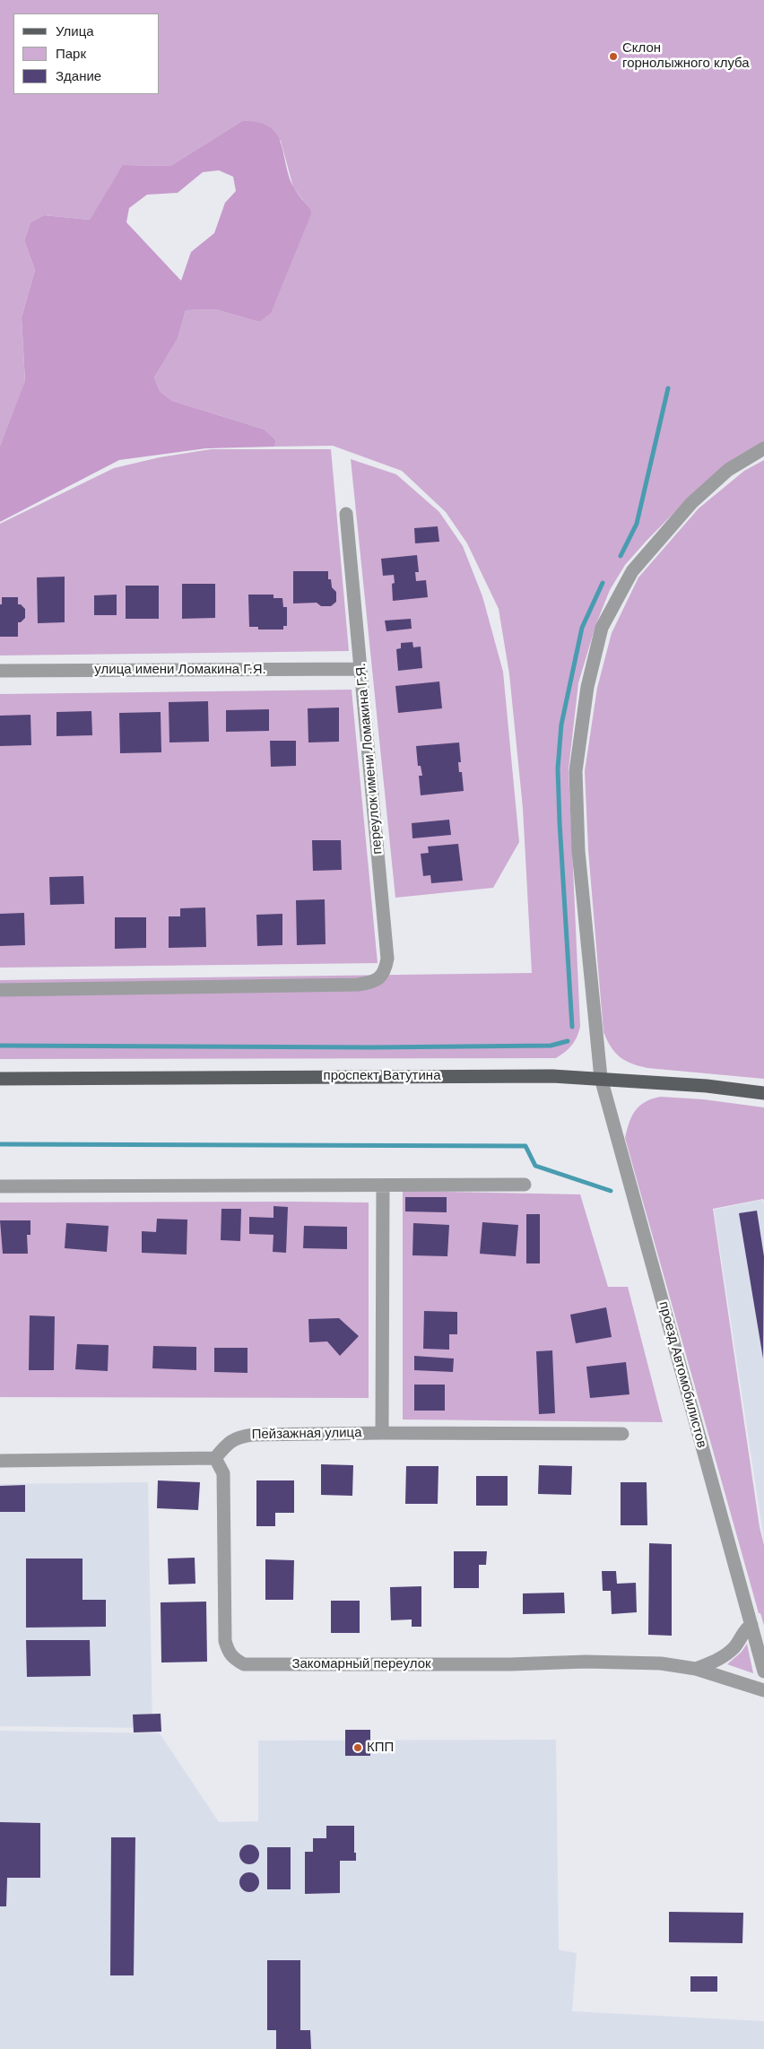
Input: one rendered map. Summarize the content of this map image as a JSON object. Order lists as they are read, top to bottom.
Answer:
{
  "streets": {
    "main road": ["проспект Ватутина"],
    "street": [
      "улица имени Ломакина Г.Я.",
      "переулок имени Ломакина Г.Я.",
      "проезд Автомобилистов",
      "Пейзажная улица",
      "Закомарный переулок"
    ]
  },
  "crossings": [
    ["улица имени Ломакина Г.Я.", "переулок имени Ломакина Г.Я."],
    ["проспект Ватутина", "проезд Автомобилистов"],
    ["Пейзажная улица", "Закомарный переулок"]
  ],
  "places": ["Склон горнолыжного клуба", "КПП"],
  "legend": ["Улица", "Парк", "Здание"]
}
